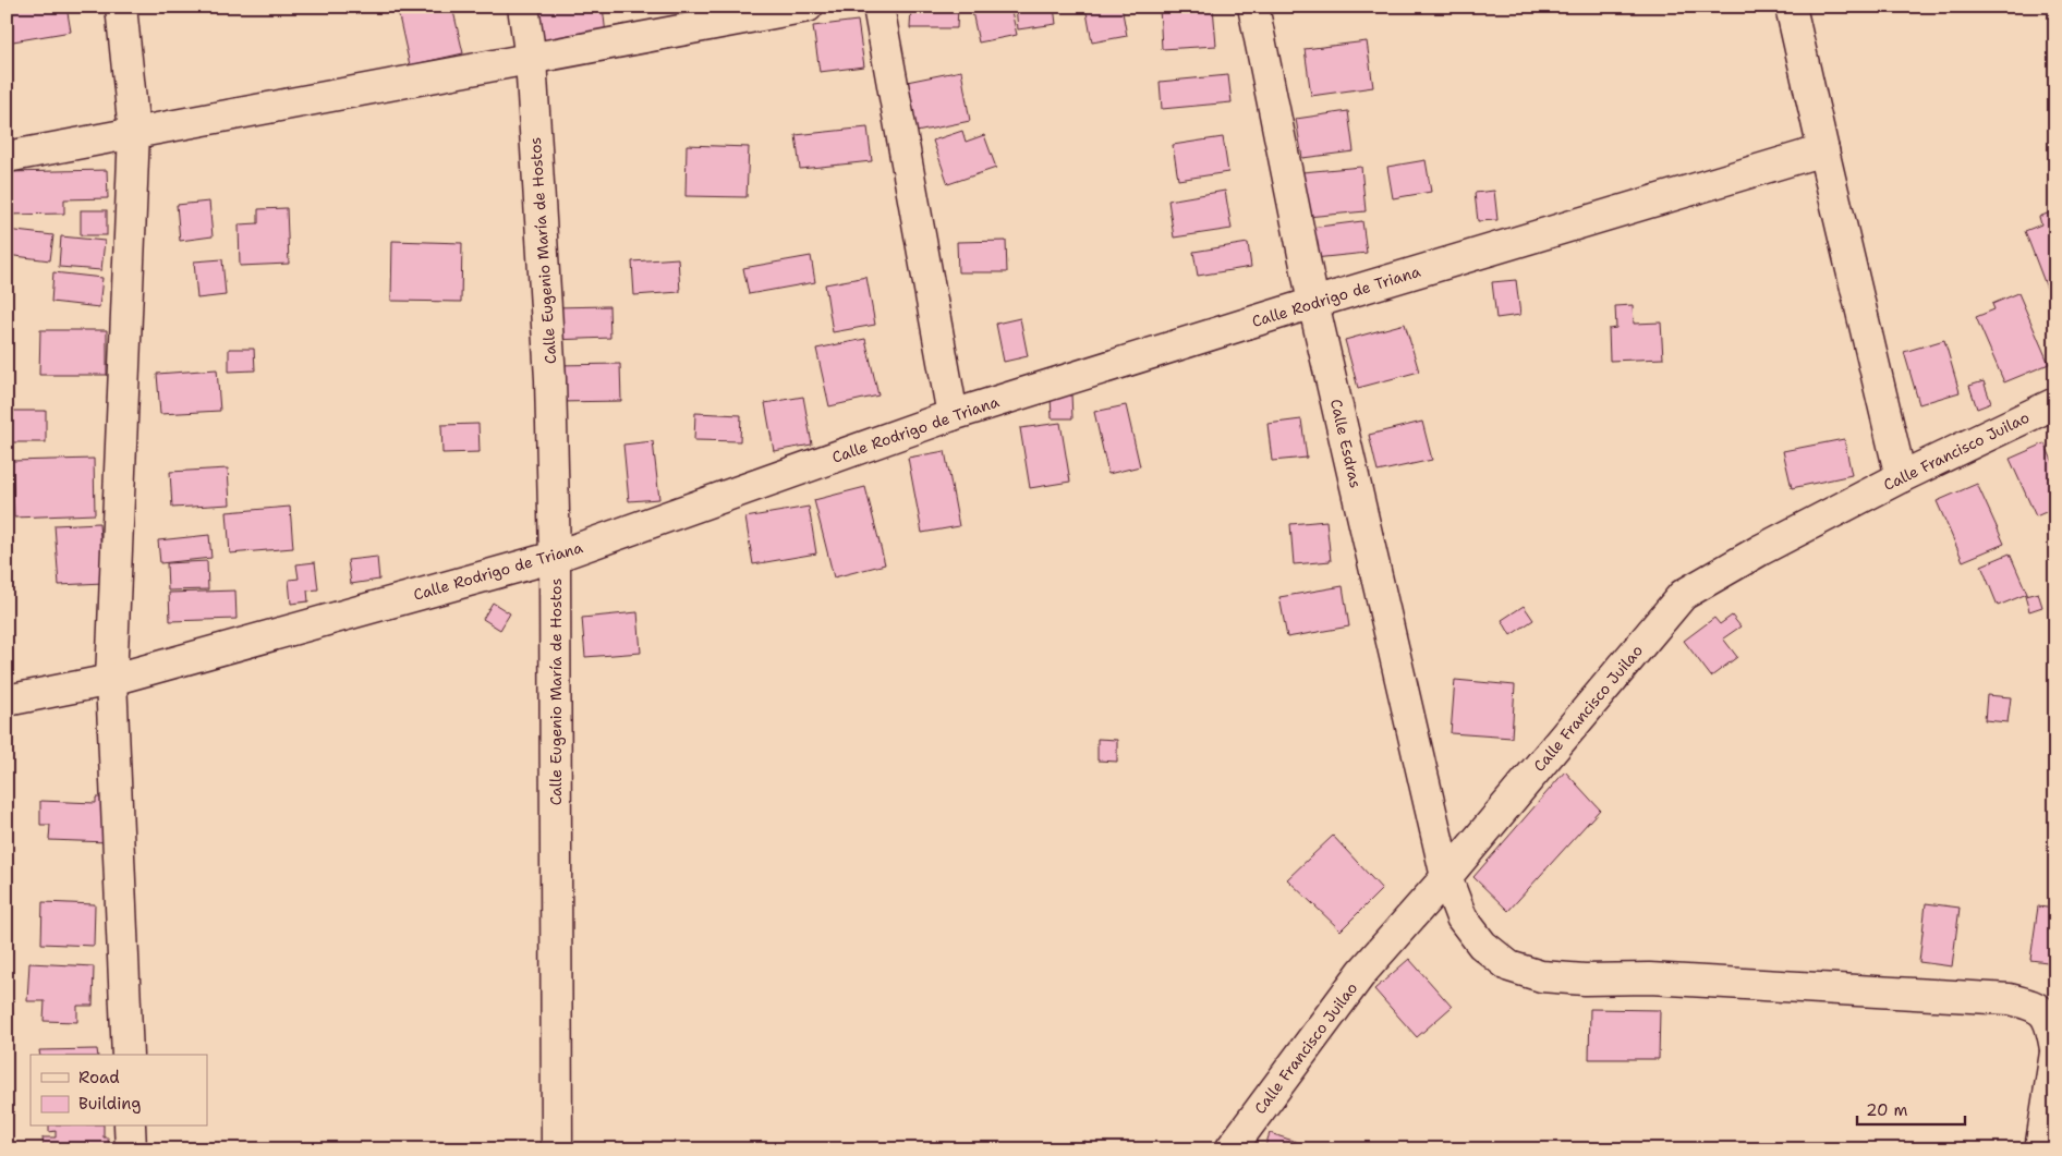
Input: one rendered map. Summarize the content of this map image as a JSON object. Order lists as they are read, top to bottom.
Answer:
{
  "streets": {
    "street": [
      "Calle Eugenio María de Hostos",
      "Calle Rodrigo de Triana",
      "Calle Esdras",
      "Calle Francisco Juilao"
    ]
  },
  "crossings": [
    ["Calle Eugenio María de Hostos", "Calle Rodrigo de Triana"],
    ["Calle Rodrigo de Triana", "Calle Esdras"],
    ["Calle Esdras", "Calle Francisco Juilao"]
  ],
  "legend": ["Road", "Building"],
  "scale_bar": "20 m"
}
